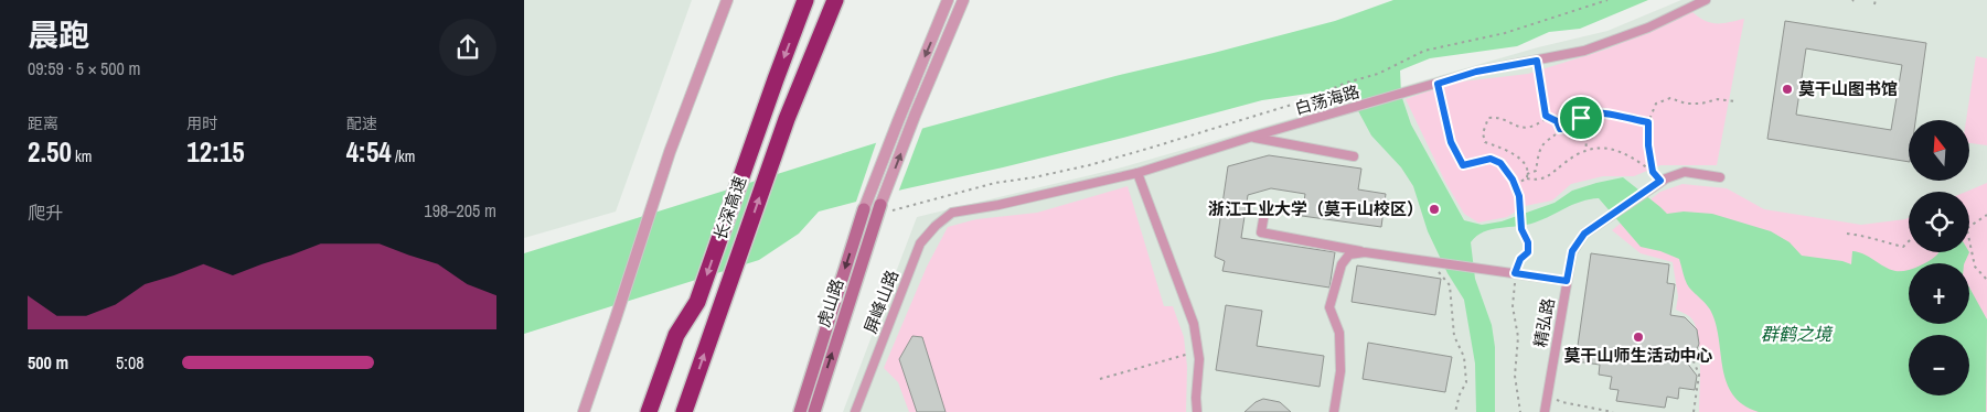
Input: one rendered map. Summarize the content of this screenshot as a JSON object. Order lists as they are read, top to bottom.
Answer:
{
  "streets": {
    "highway": ["长深高速"],
    "main road": ["虎山路"],
    "street": ["白荡海路", "屏峰山路", "精弘路"]
  },
  "crossings": [
    ["白荡海路", "屏峰山路"]
  ],
  "water": ["群鹤之境"],
  "places": ["莫干山图书馆", "浙江工业大学（莫干山校区）", "莫干山师生活动中心"],
  "north": "top",
  "page": {
    "heading": ["晨跑", "09:59 · 5 × 500 m"],
    "stats": [
      ["距离", "2.50 km"],
      ["用时", "12:15"],
      ["配速", "4:54 /km"]
    ],
    "map_buttons": ["+", "−"],
    "chart": ["爬升", "198–205 m"],
    "list": [
      {
        "name": "500 m",
        "note": "5:08"
      }
    ]
  }
}
